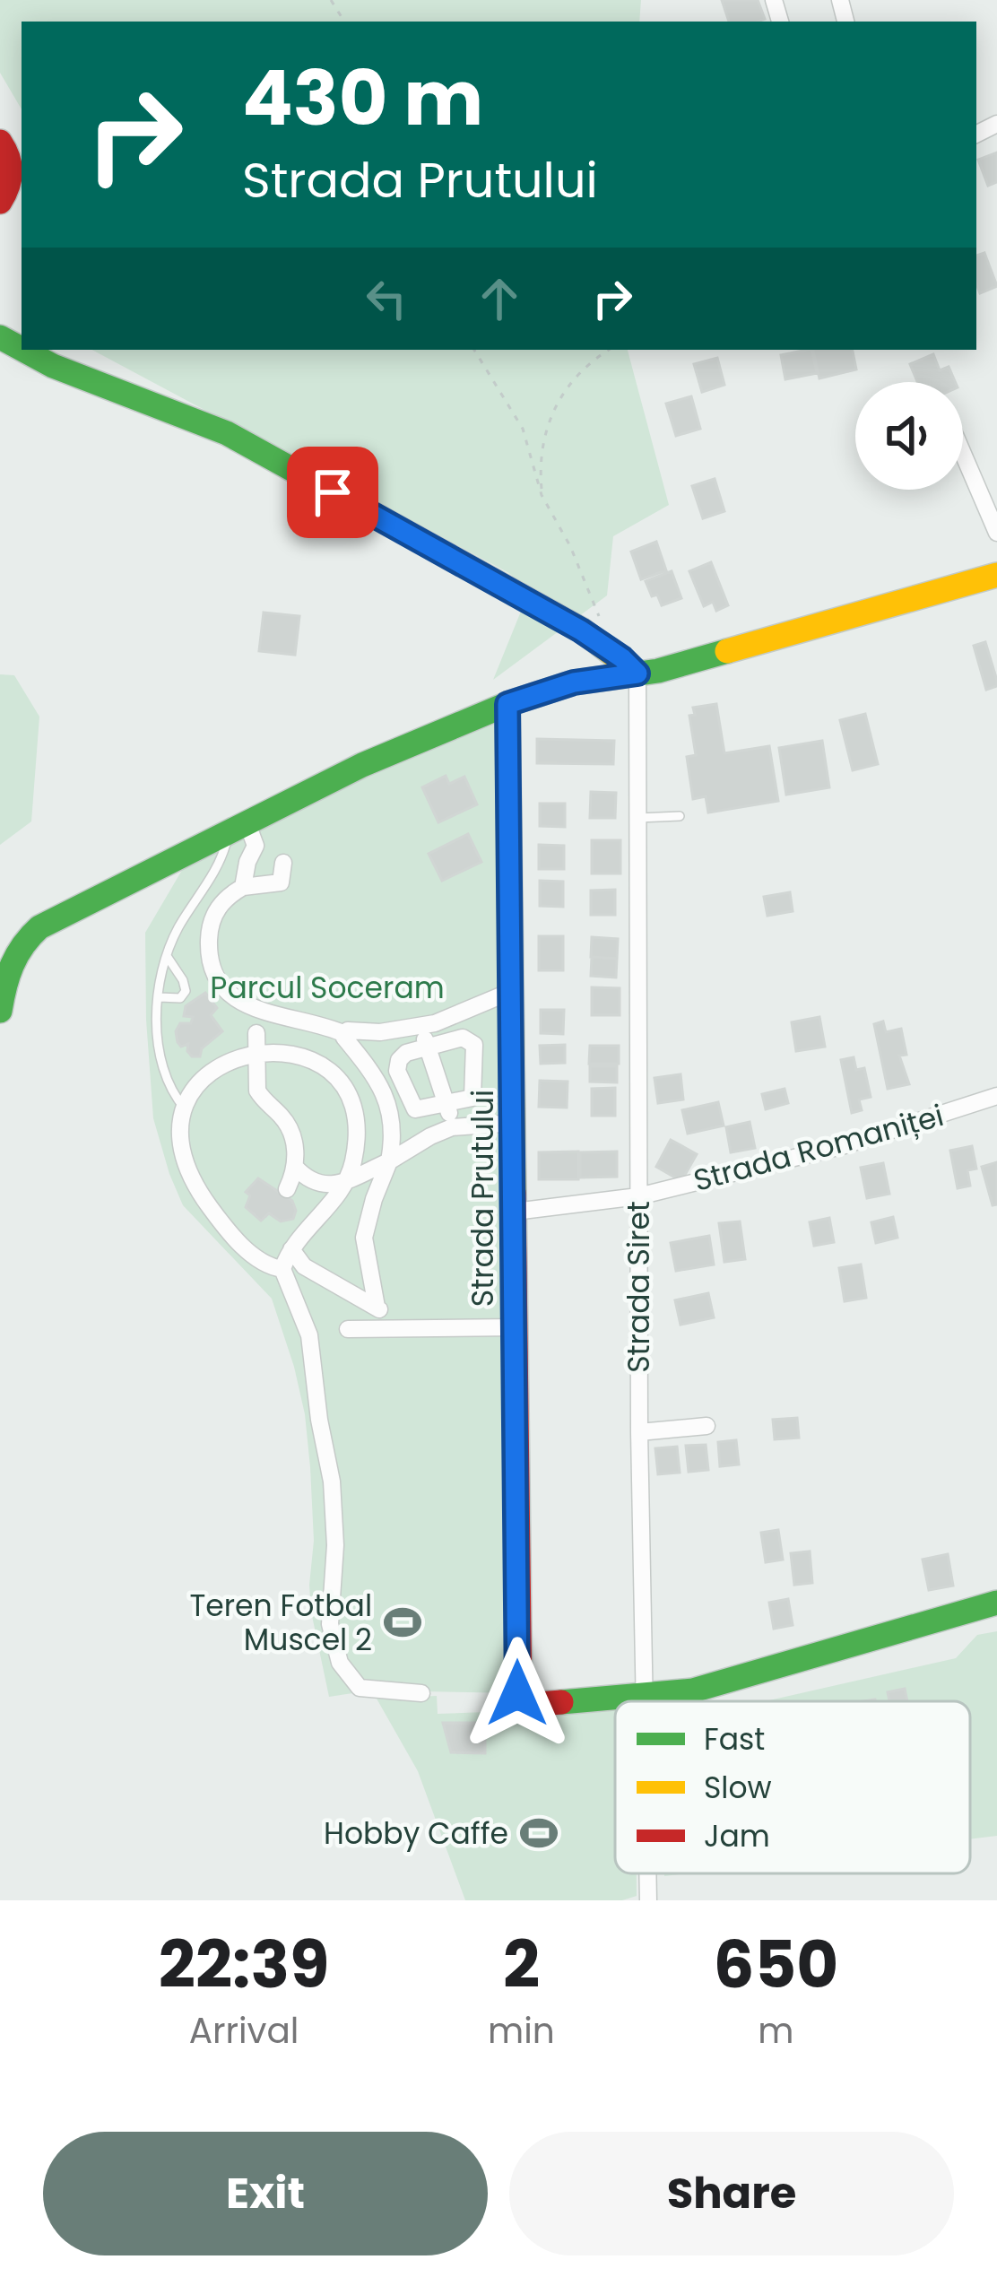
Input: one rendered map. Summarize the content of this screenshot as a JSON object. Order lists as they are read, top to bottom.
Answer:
{
  "streets": {
    "street": ["Strada Romaniței", "Strada Prutului", "Strada Siret"]
  },
  "crossings": [
    ["Strada Romaniței", "Strada Prutului"],
    ["Strada Romaniței", "Strada Siret"],
    ["Strada Prutului", "Strada Siret"]
  ],
  "parks": ["Parcul Soceram"],
  "places": {
    "sports": ["Teren Fotbal Muscel 2", "Hobby Caffe"]
  },
  "legend": ["Fast", "Slow", "Jam"],
  "page": {
    "turn": ["430 m", "Strada Prutului"],
    "eta": [
      "22:39",
      "Arrival",
      "2",
      "min",
      "650",
      "m"
    ],
    "buttons": ["Exit", "Share"]
  }
}
